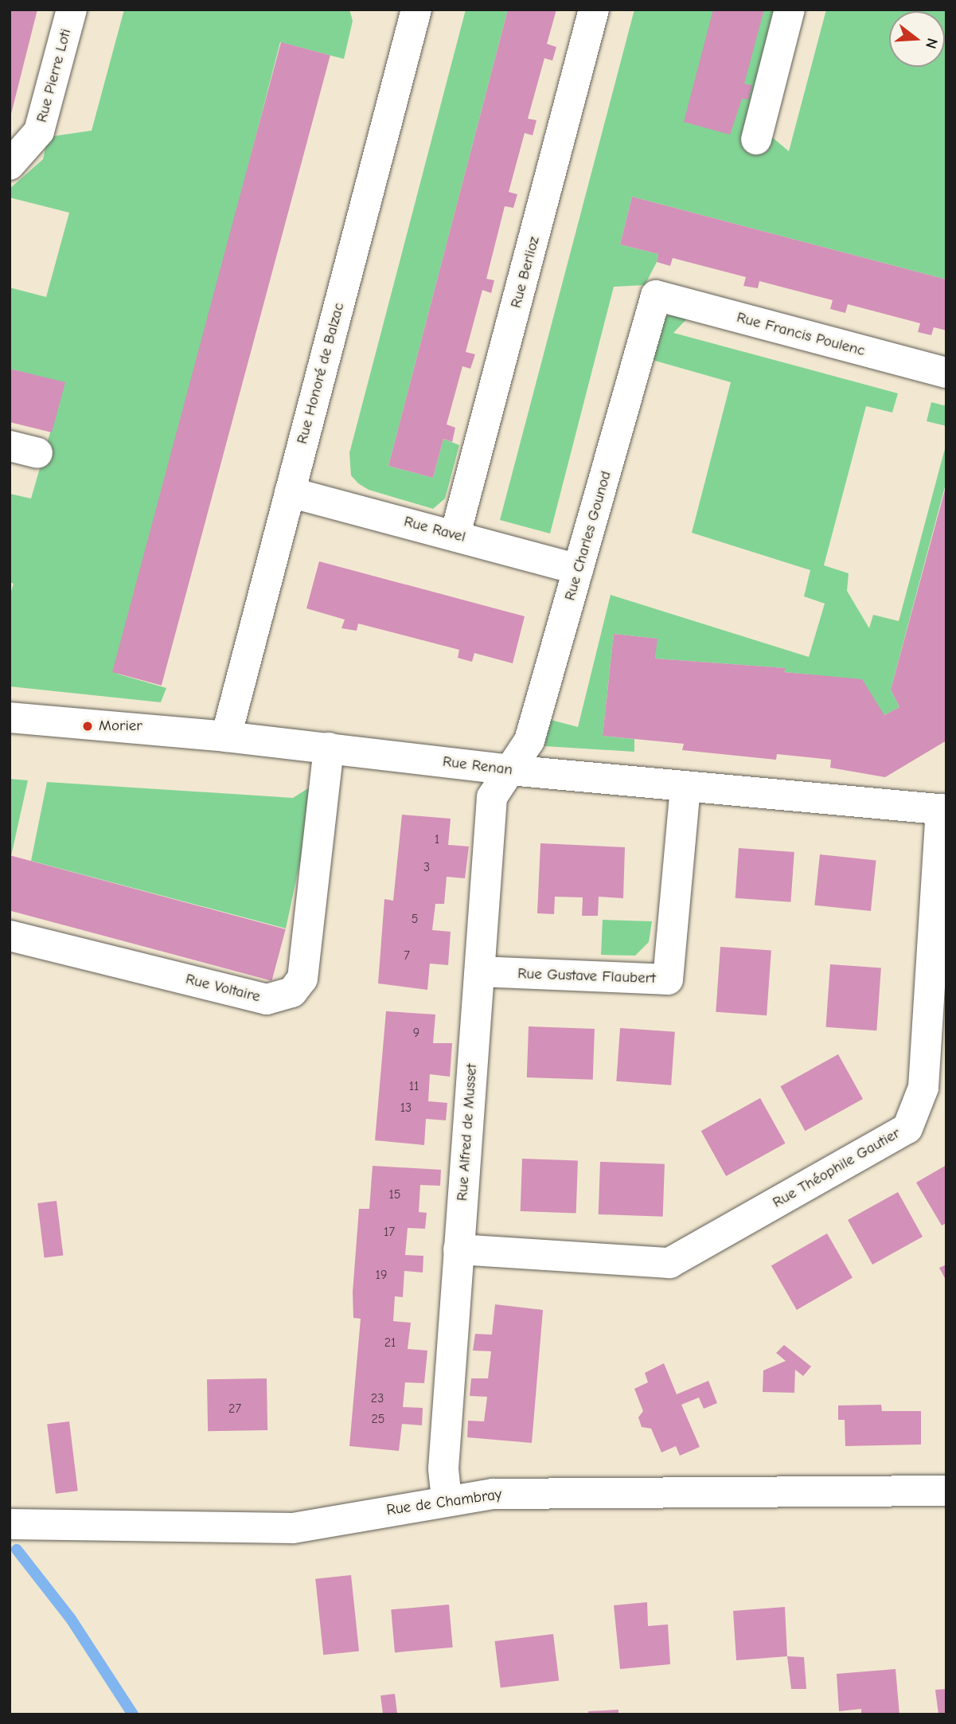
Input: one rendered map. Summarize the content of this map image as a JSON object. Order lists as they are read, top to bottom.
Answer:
{
  "streets": {
    "street": [
      "Rue Pierre Loti",
      "Rue Berlioz",
      "Rue Francis Poulenc",
      "Rue Honoré de Balzac",
      "Rue Ravel",
      "Rue Charles Gounod",
      "Rue Renan",
      "Rue Gustave Flaubert",
      "Rue Voltaire",
      "Rue Alfred de Musset",
      "Rue Théophile Gautier",
      "Rue de Chambray"
    ]
  },
  "crossings": [
    ["Rue Berlioz", "Rue Ravel"],
    ["Rue Francis Poulenc", "Rue Charles Gounod"],
    ["Rue Honoré de Balzac", "Rue Ravel"],
    ["Rue Honoré de Balzac", "Rue Renan"],
    ["Rue Ravel", "Rue Charles Gounod"],
    ["Rue Charles Gounod", "Rue Renan"],
    ["Rue Charles Gounod", "Rue Alfred de Musset"],
    ["Rue Renan", "Rue Gustave Flaubert"],
    ["Rue Renan", "Rue Voltaire"],
    ["Rue Renan", "Rue Alfred de Musset"],
    ["Rue Renan", "Rue Théophile Gautier"],
    ["Rue Gustave Flaubert", "Rue Alfred de Musset"],
    ["Rue Alfred de Musset", "Rue Théophile Gautier"],
    ["Rue Alfred de Musset", "Rue de Chambray"]
  ],
  "places": ["Morier"],
  "house_numbers": [
    "1",
    "3",
    "5",
    "7",
    "9",
    "11",
    "13",
    "15",
    "17",
    "19",
    "21",
    "23",
    "27",
    "25"
  ],
  "north": "right"
}
